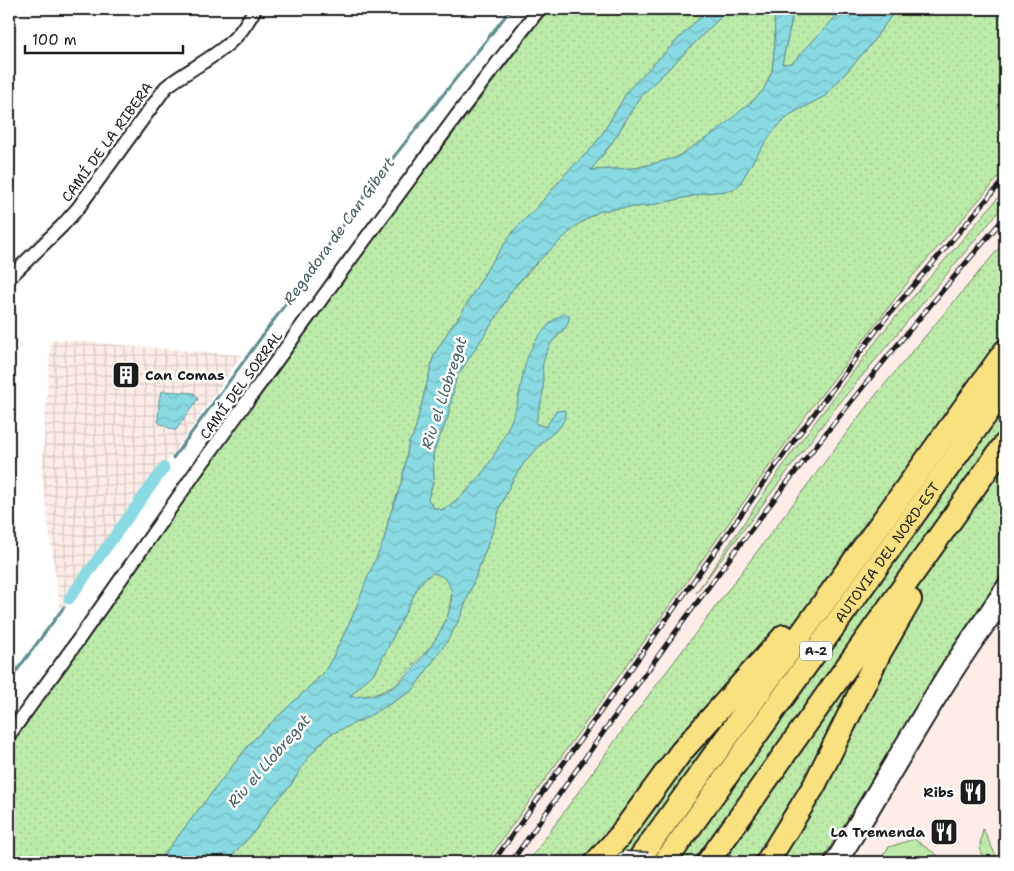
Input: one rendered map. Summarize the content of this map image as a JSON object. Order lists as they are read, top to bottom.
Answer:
{
  "streets": {
    "highway": ["AUTOVIA DEL NORD-EST", "A-2"],
    "street": ["CAMÍ DE LA RIBERA", "CAMÍ DEL SORRAL"]
  },
  "water": ["Regadora de Can Gibert", "Riu el Llobregat"],
  "places": {
    "building": ["Can Comas"],
    "restaurant": ["Ribs", "La Tremenda"]
  },
  "scale_bar": "100 m"
}
